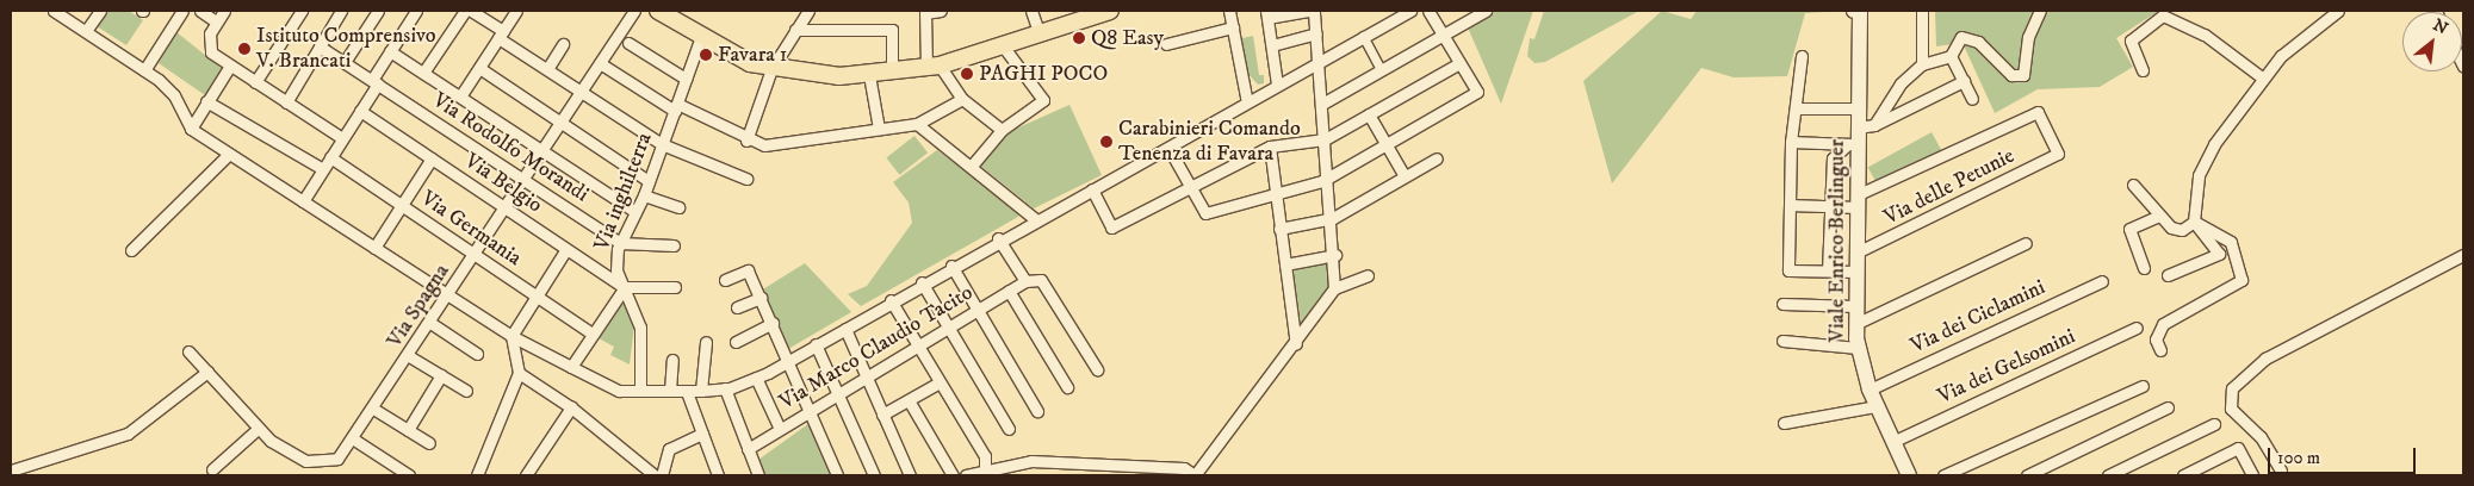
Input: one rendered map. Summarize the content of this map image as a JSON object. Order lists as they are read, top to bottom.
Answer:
{
  "streets": {
    "main road": ["Viale Enrico Berlinguer"],
    "street": [
      "Via Rodolfo Morandi",
      "Via Belgio",
      "Via delle Petunie",
      "Via inghilterra",
      "Via Germania",
      "Via Spagna",
      "Via dei Ciclamini",
      "Via Marco Claudio Tacito",
      "Via dei Gelsomini"
    ]
  },
  "crossings": [
    ["Via Rodolfo Morandi", "Via inghilterra"],
    ["Via Rodolfo Morandi", "Via Spagna"],
    ["Via Belgio", "Via inghilterra"],
    ["Via Belgio", "Via Spagna"],
    ["Via delle Petunie", "Viale Enrico Berlinguer"],
    ["Via Germania", "Via Spagna"],
    ["Viale Enrico Berlinguer", "Via dei Ciclamini"],
    ["Viale Enrico Berlinguer", "Via dei Gelsomini"]
  ],
  "places": [
    "Q8 Easy",
    "Istituto Comprensivo V. Brancati",
    "Favara 1",
    "PAGHI POCO",
    "Carabinieri Comando Tenenza di Favara"
  ],
  "scale_bar": "100 m",
  "north": "top right"
}
